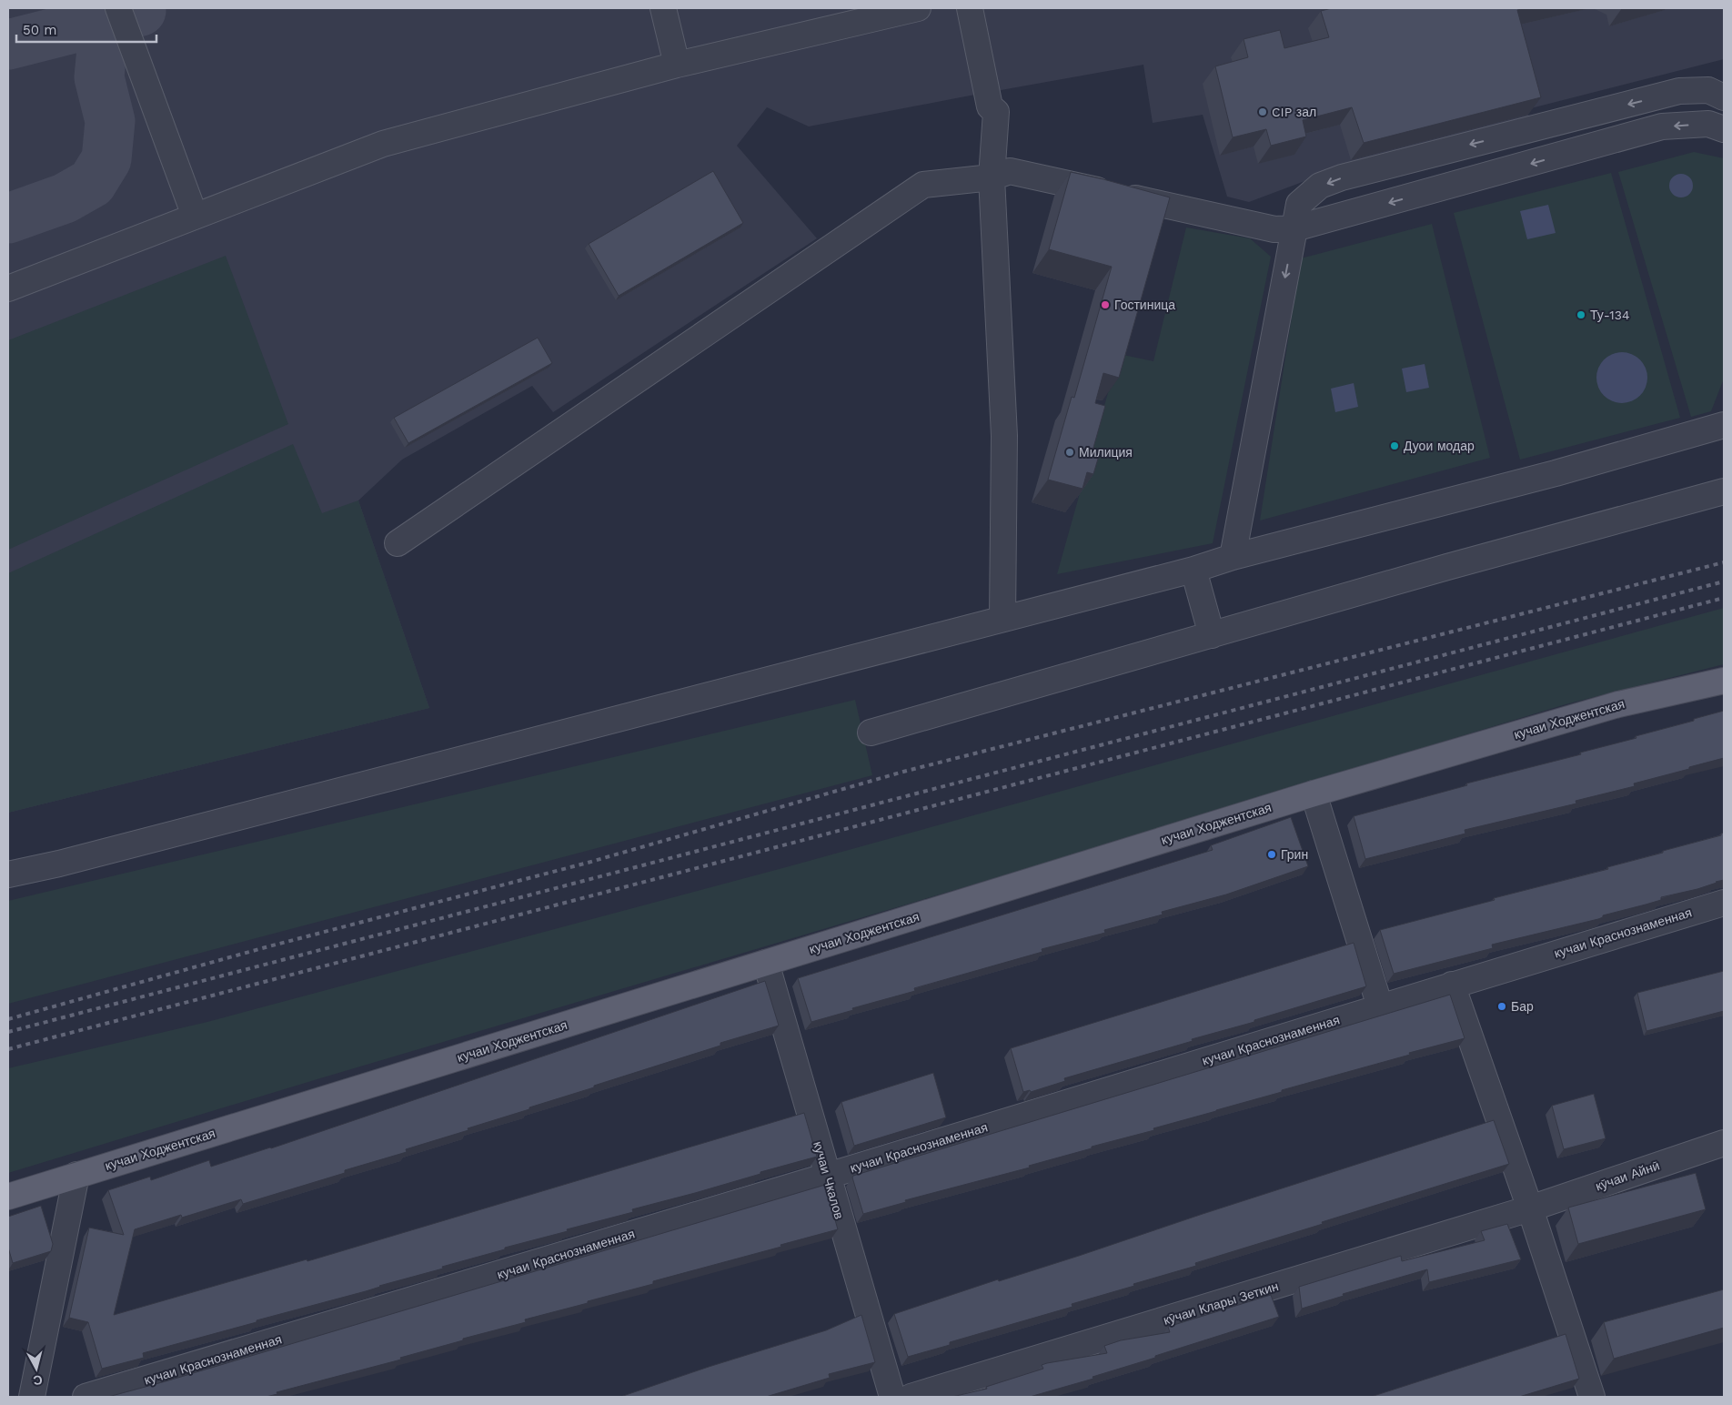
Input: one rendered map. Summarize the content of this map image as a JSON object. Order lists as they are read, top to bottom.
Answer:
{
  "streets": {
    "main road": ["кучаи Ходжентская"],
    "street": [
      "кучаи Краснознаменная",
      "кӯчаи Айнӣ",
      "кучаи Чкалов",
      "кӯчаи Клары Зеткин"
    ]
  },
  "crossings": [
    ["кучаи Ходжентская", "кучаи Чкалов"],
    ["кучаи Краснознаменная", "кучаи Чкалов"],
    ["кӯчаи Айнӣ", "кӯчаи Клары Зеткин"]
  ],
  "places": [
    "CIP зал",
    "Гостиница",
    "Ту-134",
    "Дуои модар",
    "Милиция",
    "Грин",
    "Бар"
  ],
  "scale_bar": "50 m",
  "north": "bottom"
}
